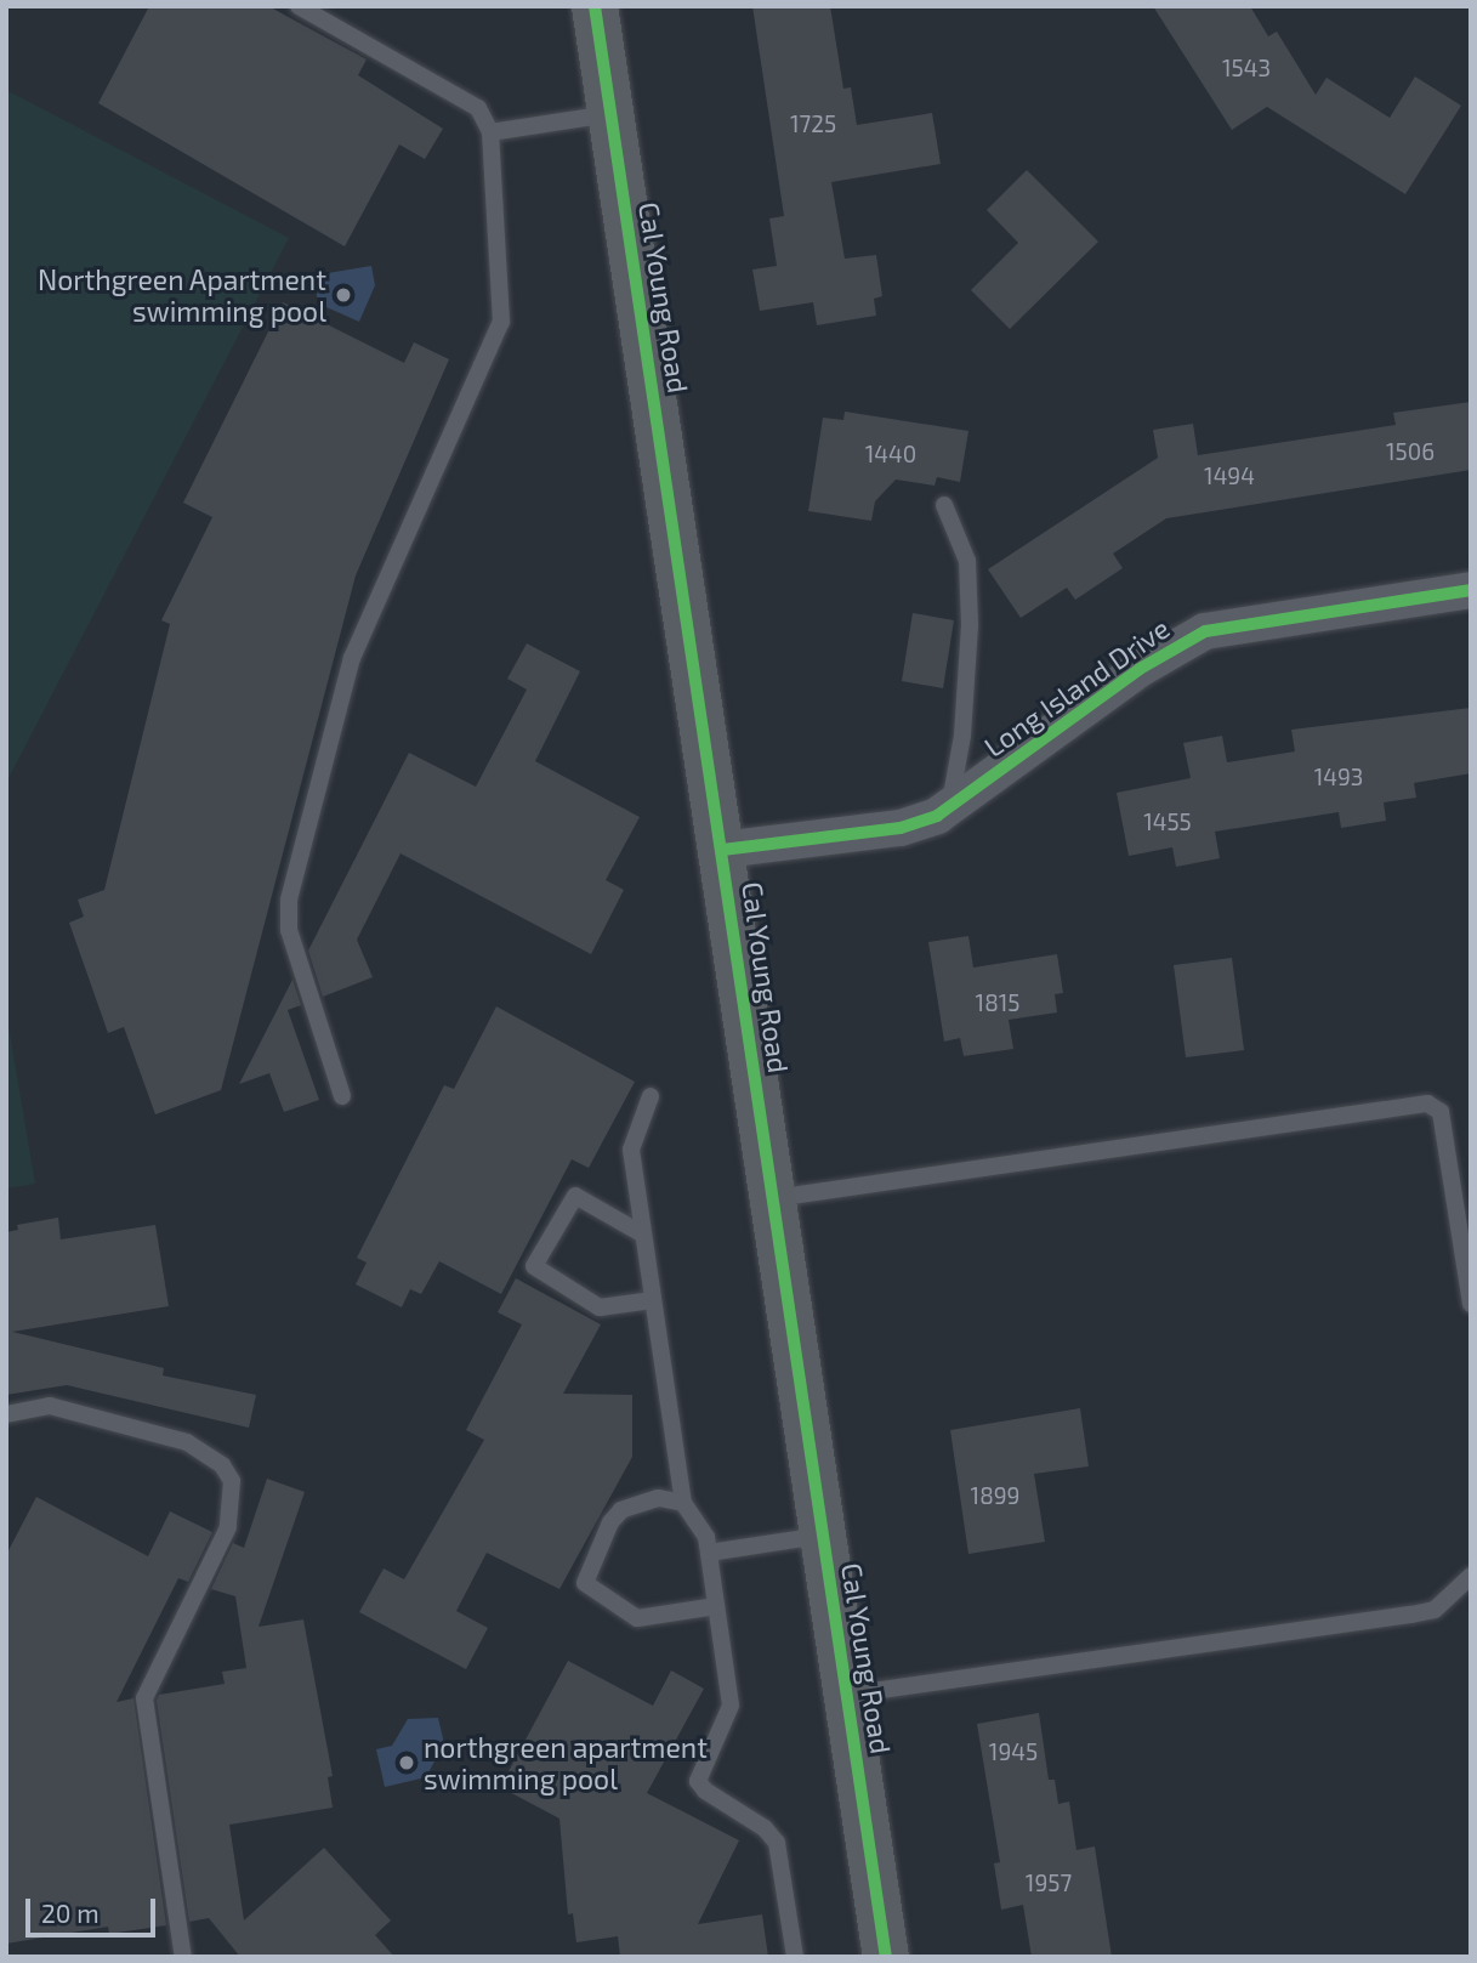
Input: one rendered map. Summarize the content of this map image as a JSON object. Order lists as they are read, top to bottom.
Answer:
{
  "streets": {
    "main road": ["Cal Young Road"],
    "street": ["Long Island Drive"]
  },
  "crossings": [
    ["Cal Young Road", "Long Island Drive"]
  ],
  "places": ["Northgreen Apartment swimming pool", "northgreen apartment swimming pool"],
  "house_numbers": [
    "1543",
    "1725",
    "1506",
    "1440",
    "1494",
    "1493",
    "1455",
    "1815",
    "1899",
    "1945",
    "1957"
  ],
  "scale_bar": "20 m"
}
